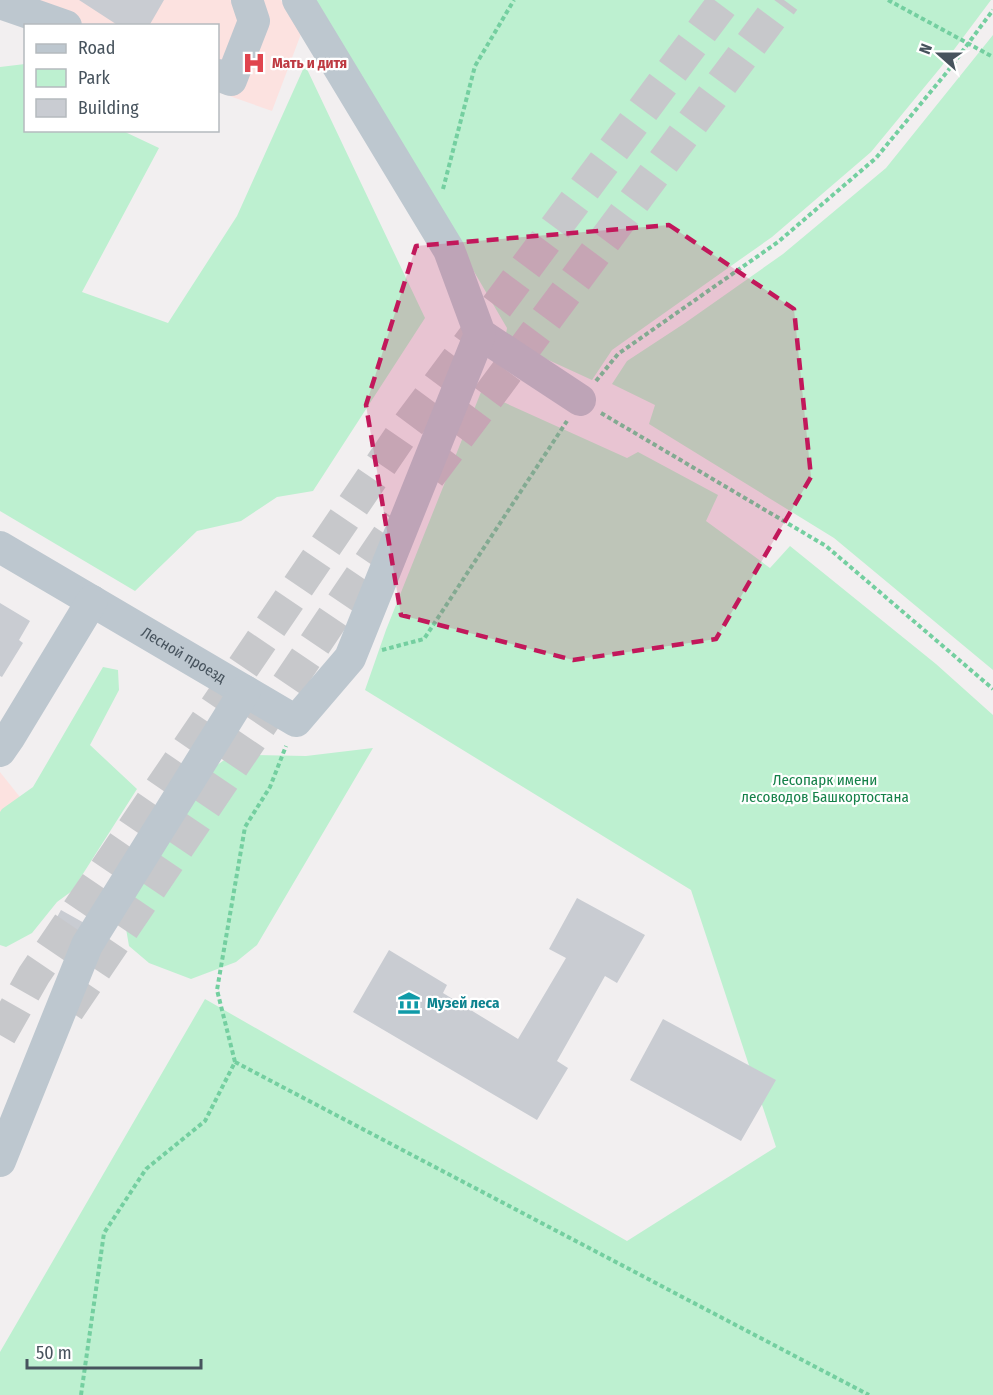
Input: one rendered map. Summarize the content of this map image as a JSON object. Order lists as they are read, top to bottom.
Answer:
{
  "streets": {
    "street": ["Лесной проезд"]
  },
  "parks": ["Лесопарк имени лесоводов Башкортостана"],
  "places": {
    "hospital": ["Мать и дитя"],
    "museum": ["Музей леса"]
  },
  "legend": ["Road", "Park", "Building"],
  "scale_bar": "50 m",
  "north": "left"
}
